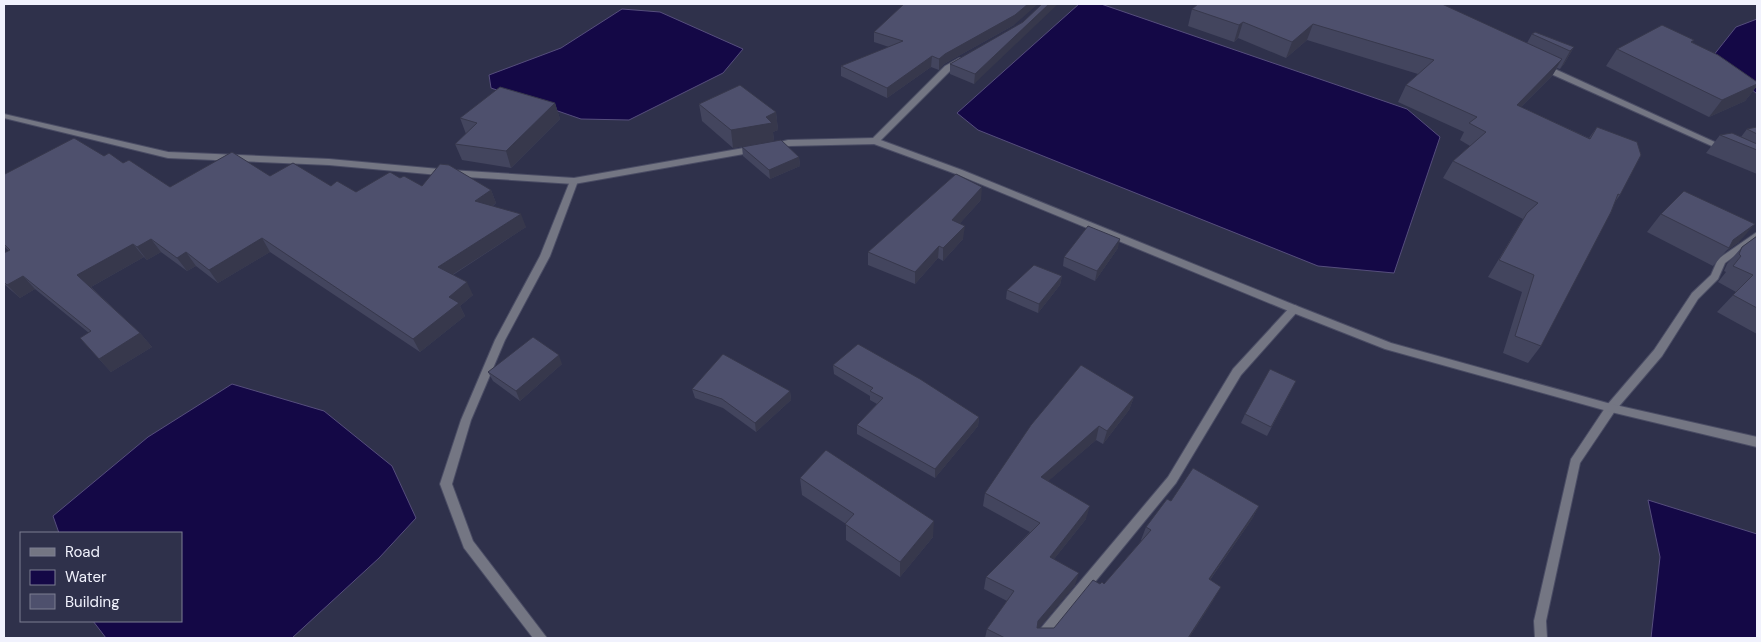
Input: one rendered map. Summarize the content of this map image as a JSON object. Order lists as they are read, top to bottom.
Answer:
{
  "legend": ["Road", "Water", "Building"]
}
